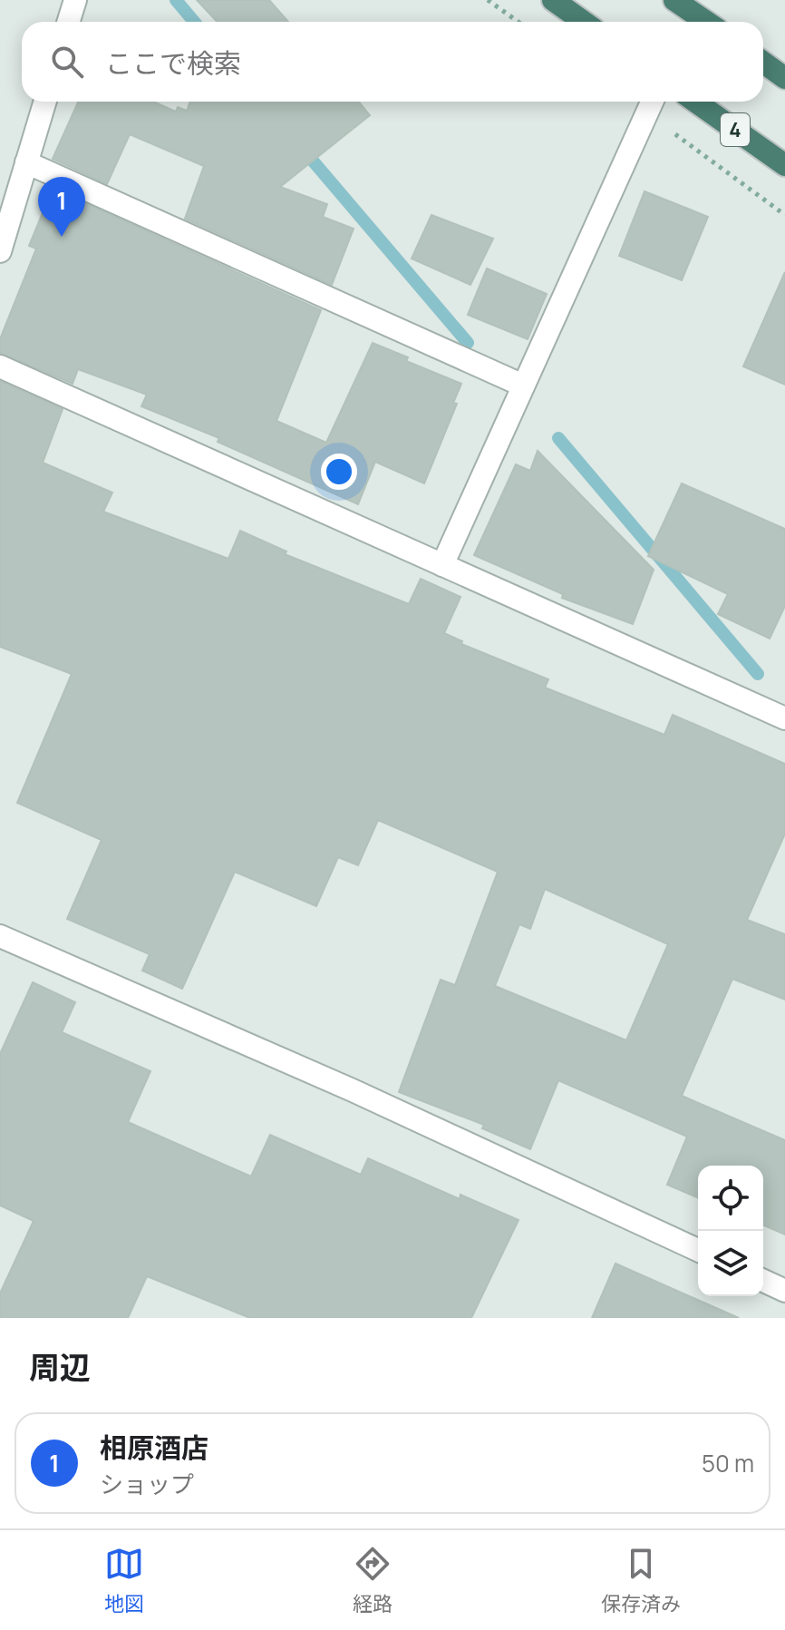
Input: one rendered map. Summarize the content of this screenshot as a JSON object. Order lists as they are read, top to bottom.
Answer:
{
  "streets": {
    "highway": ["4"]
  },
  "page": {
    "search": "ここで検索",
    "pins": "1",
    "heading": "周辺",
    "list": [
      {
        "mark": "1",
        "name": "相原酒店",
        "note": "ショップ",
        "value": "50 m"
      }
    ],
    "nav": ["地図", "経路", "保存済み"]
  }
}
